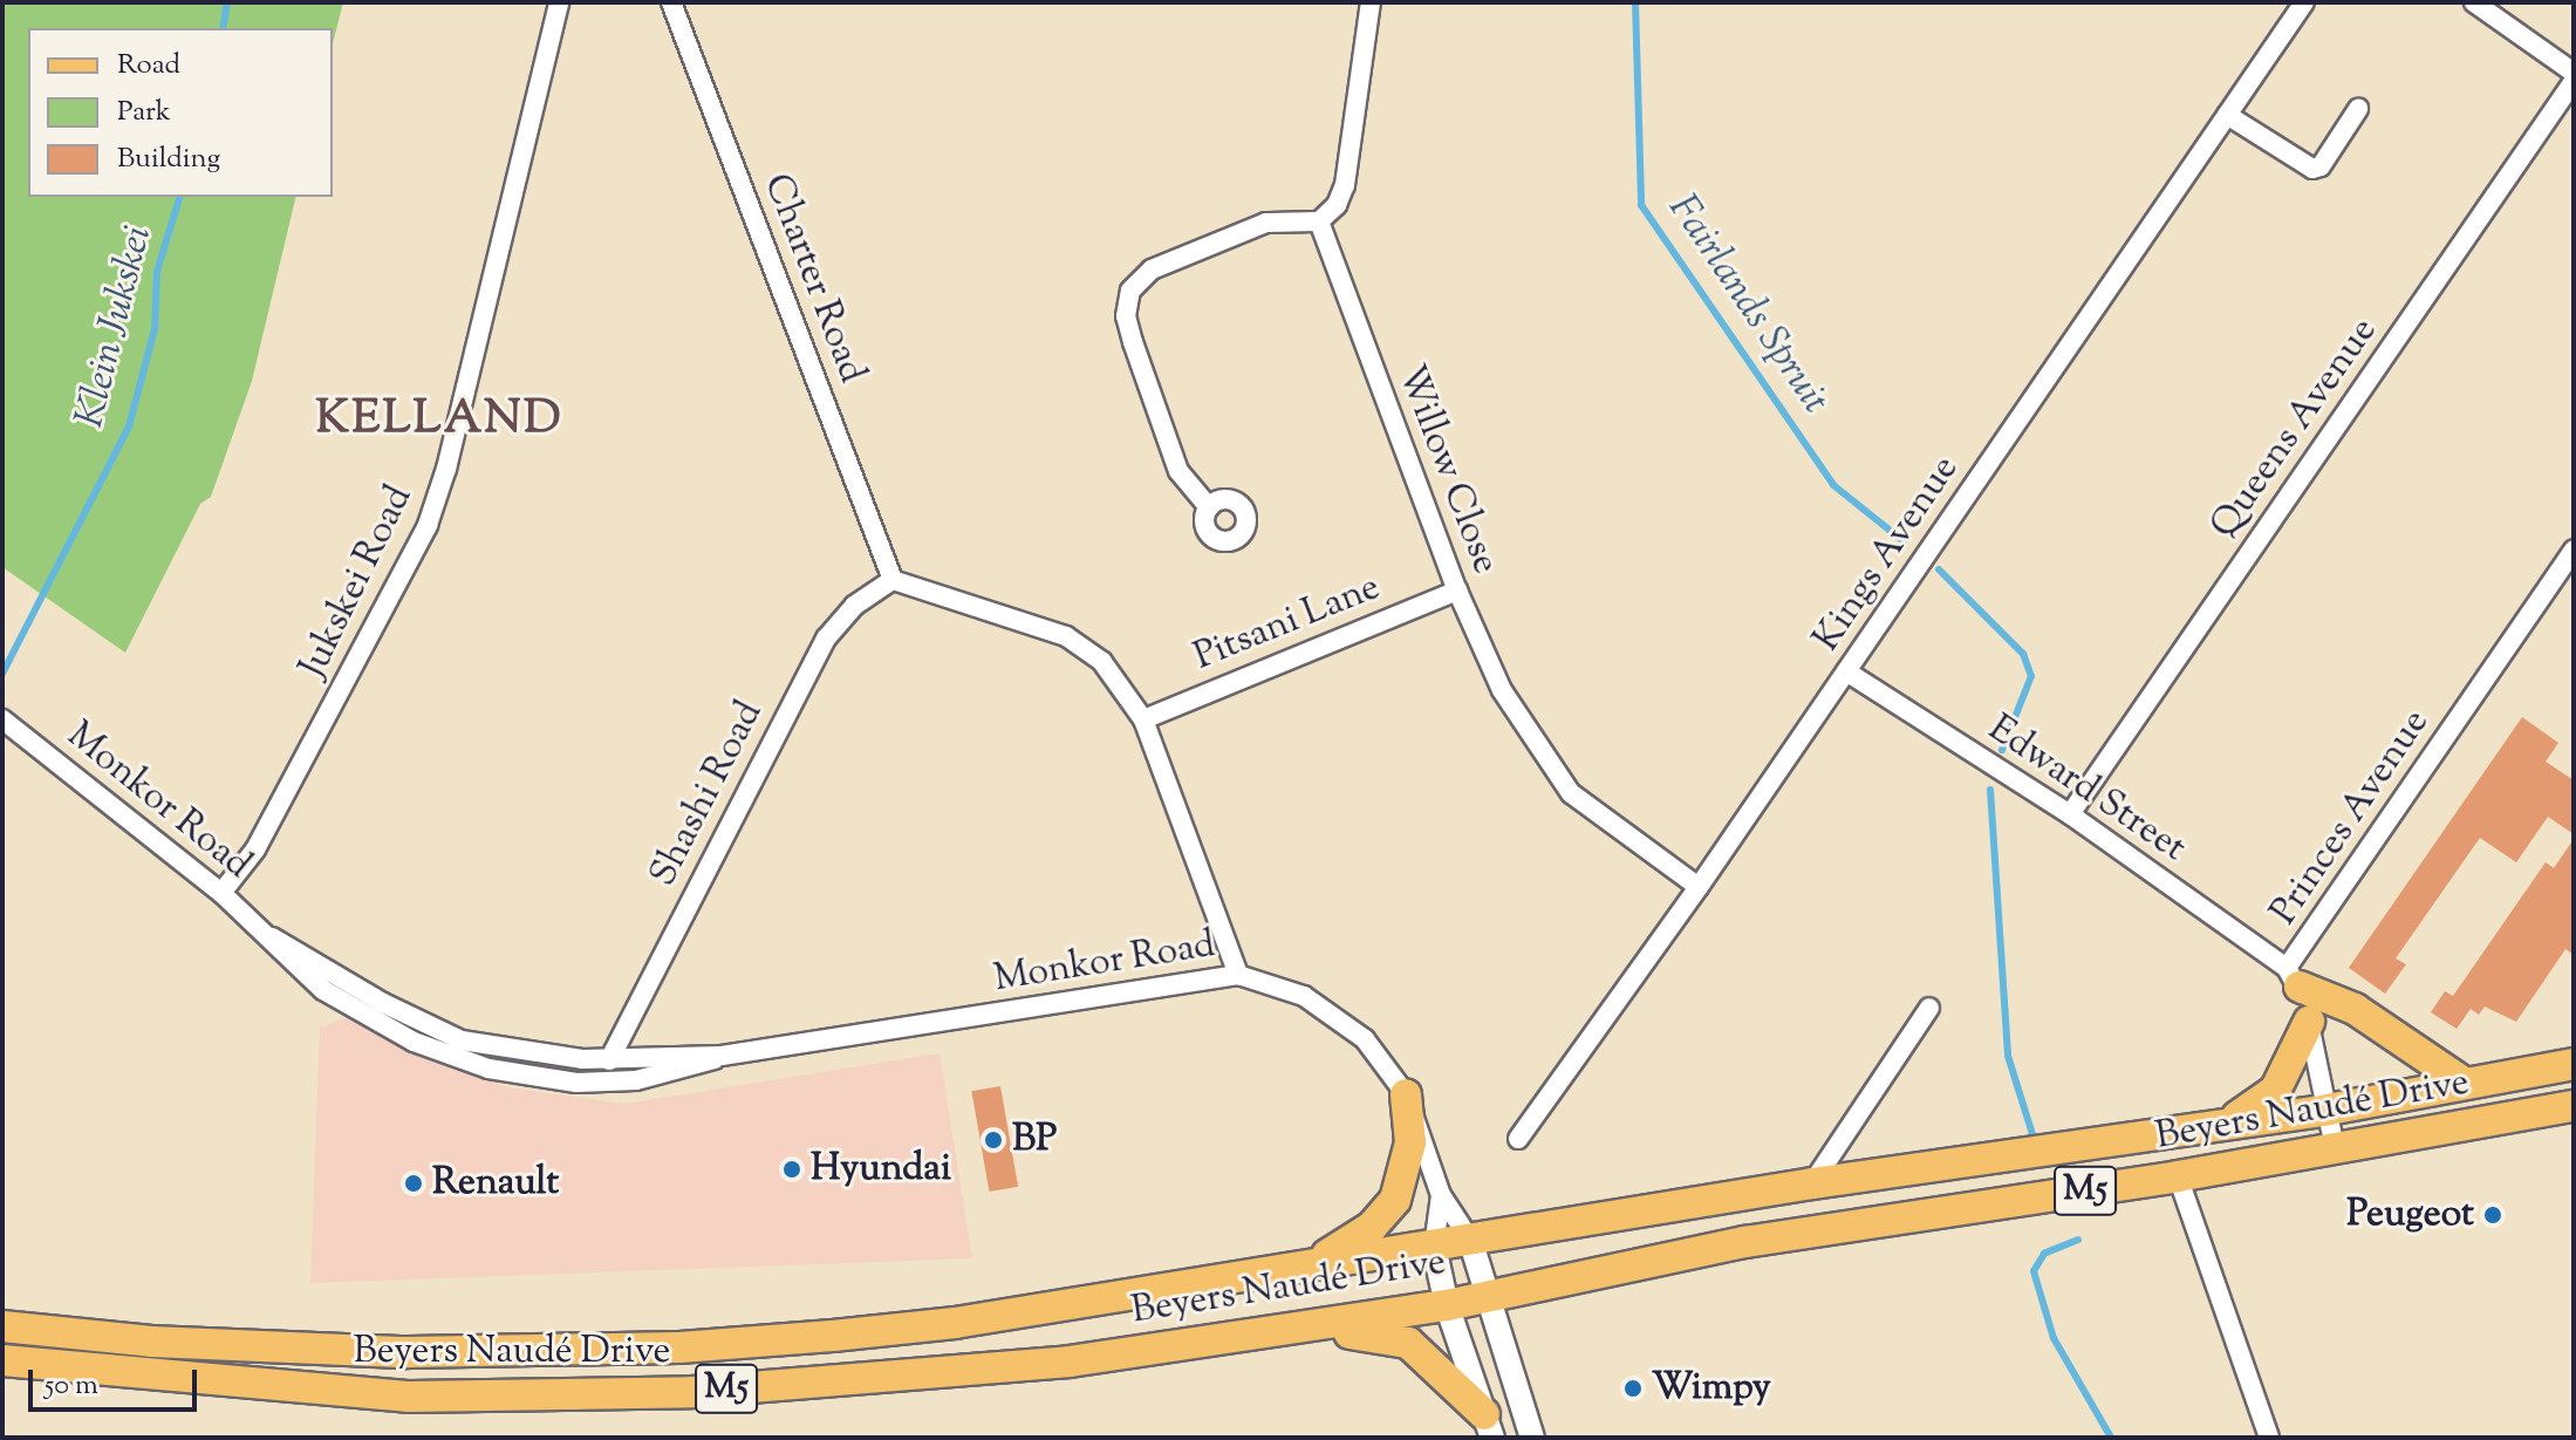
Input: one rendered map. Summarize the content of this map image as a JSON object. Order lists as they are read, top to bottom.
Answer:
{
  "streets": {
    "main road": ["Beyers Naudé Drive", "M5"],
    "street": [
      "Charter Road",
      "Queens Avenue",
      "Willow Close",
      "Kings Avenue",
      "Jukskei Road",
      "Pitsani Lane",
      "Edward Street",
      "Shashi Road",
      "Monkor Road",
      "Princes Avenue"
    ]
  },
  "crossings": [
    ["Charter Road", "Shashi Road"],
    ["Queens Avenue", "Edward Street"],
    ["Willow Close", "Kings Avenue"],
    ["Willow Close", "Pitsani Lane"],
    ["Kings Avenue", "Edward Street"],
    ["Jukskei Road", "Monkor Road"],
    ["Edward Street", "Princes Avenue"],
    ["Shashi Road", "Monkor Road"],
    ["Monkor Road", "Beyers Naudé Drive"],
    ["Princes Avenue", "Beyers Naudé Drive"]
  ],
  "districts": ["KELLAND"],
  "water": ["Fairlands Spruit", "Klein Jukskei"],
  "places": [
    "BP",
    "Hyundai",
    "Renault",
    "Peugeot",
    "Wimpy"
  ],
  "legend": ["Road", "Park", "Building"],
  "scale_bar": "50 m"
}
